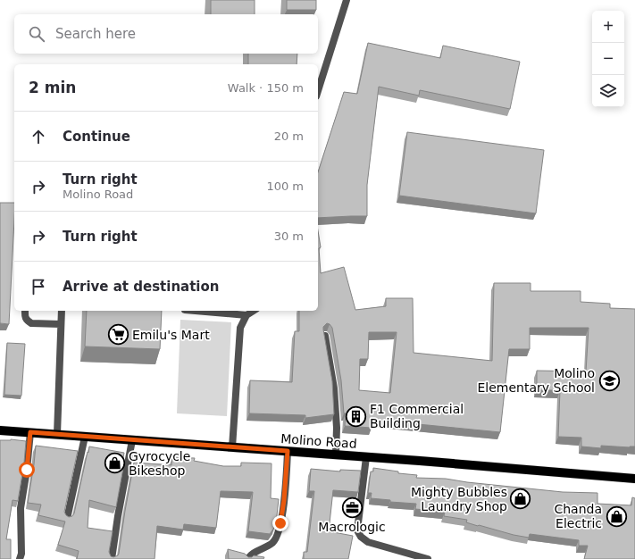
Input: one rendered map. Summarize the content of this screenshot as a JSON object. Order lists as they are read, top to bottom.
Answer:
{
  "streets": {
    "main road": ["Molino Road"]
  },
  "places": {
    "supermarket": ["Emilu's Mart"],
    "school or university": ["Molino Elementary School"],
    "building": ["F1 Commercial Building"],
    "shop": ["Gyrocycle Bikeshop", "Mighty Bubbles Laundry Shop", "Chanda Electric"],
    "office": ["Macrologic"]
  },
  "page": {
    "map_buttons": ["+", "−"],
    "search": "Search here",
    "heading": ["2 min", "Walk · 150 m"],
    "list": [
      ["Continue", "20 m"],
      ["Turn right", "Molino Road", "100 m"],
      ["Turn right", "30 m"],
      "Arrive at destination"
    ]
  }
}
